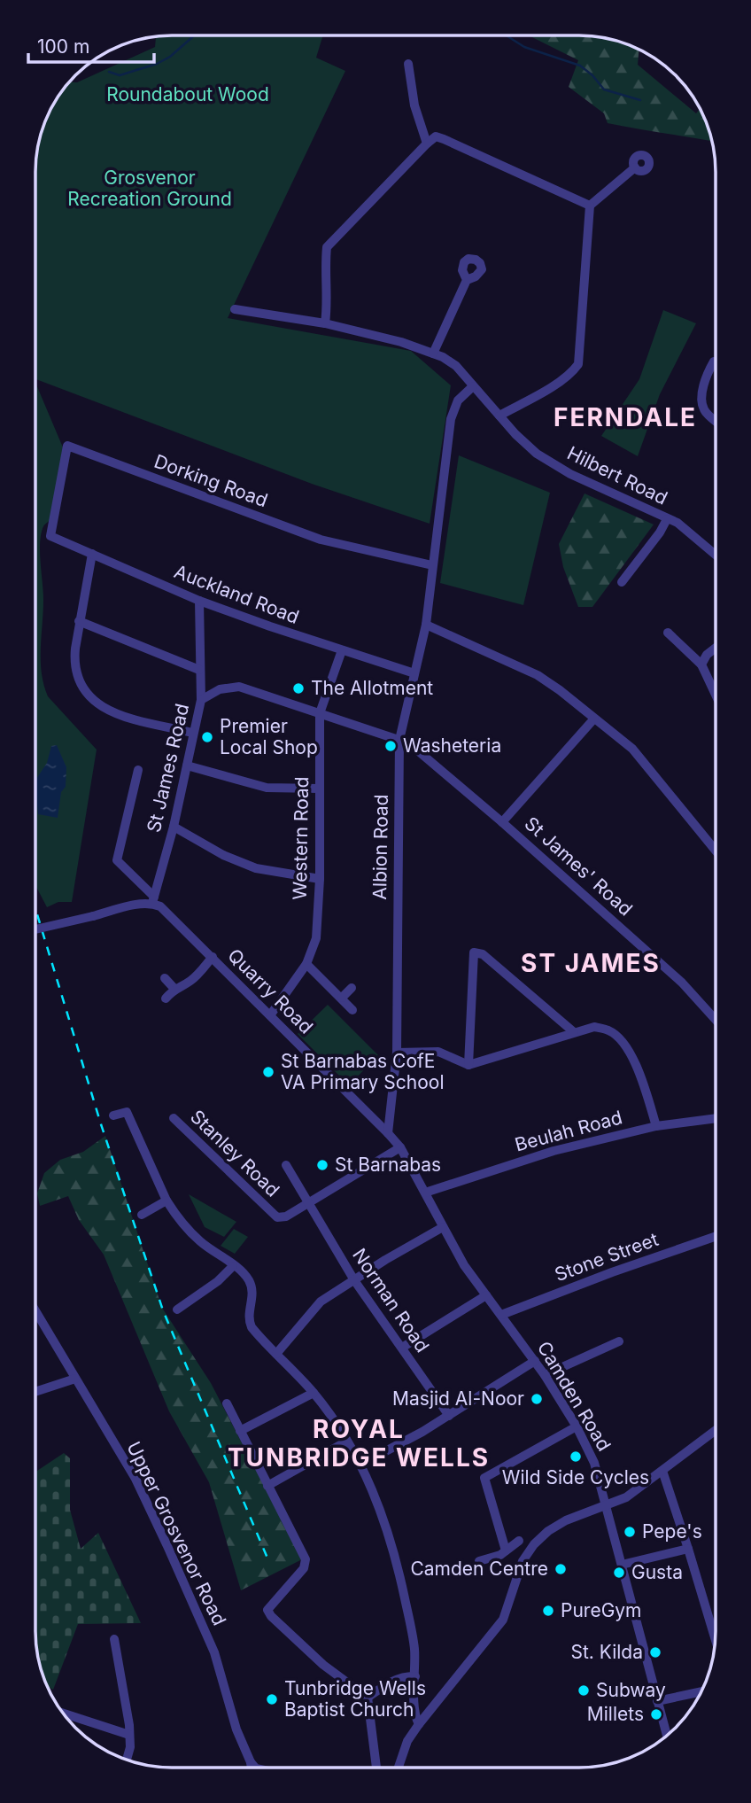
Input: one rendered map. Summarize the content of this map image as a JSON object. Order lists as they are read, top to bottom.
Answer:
{
  "streets": {
    "street": [
      "Hilbert Road",
      "Dorking Road",
      "Auckland Road",
      "St James Road",
      "Western Road",
      "Albion Road",
      "St James' Road",
      "Quarry Road",
      "Beulah Road",
      "Stanley Road",
      "Stone Street",
      "Norman Road",
      "Camden Road",
      "Upper Grosvenor Road"
    ]
  },
  "crossings": [
    ["Hilbert Road", "Albion Road"],
    ["Dorking Road", "Auckland Road"],
    ["Dorking Road", "Albion Road"],
    ["Auckland Road", "Western Road"],
    ["Auckland Road", "Albion Road"],
    ["St James Road", "Western Road"],
    ["St James Road", "Albion Road"],
    ["St James Road", "St James' Road"],
    ["St James Road", "Quarry Road"],
    ["Western Road", "Quarry Road"],
    ["Albion Road", "St James' Road"],
    ["Albion Road", "Quarry Road"],
    ["Albion Road", "Camden Road"],
    ["Quarry Road", "Camden Road"],
    ["Beulah Road", "Camden Road"],
    ["Stanley Road", "Norman Road"],
    ["Stanley Road", "Camden Road"],
    ["Stone Street", "Camden Road"]
  ],
  "districts": ["FERNDALE", "ST JAMES", "ROYAL TUNBRIDGE WELLS"],
  "parks": ["Roundabout Wood", "Grosvenor Recreation Ground"],
  "places": [
    "The Allotment",
    "Premier Local Shop",
    "Washeteria",
    "St Barnabas CofE VA Primary School",
    "St Barnabas",
    "Masjid Al-Noor",
    "Wild Side Cycles",
    "Pepe's",
    "Camden Centre",
    "Gusta",
    "PureGym",
    "St. Kilda",
    "Subway",
    "Tunbridge Wells Baptist Church",
    "Millets"
  ],
  "scale_bar": "100 m"
}
